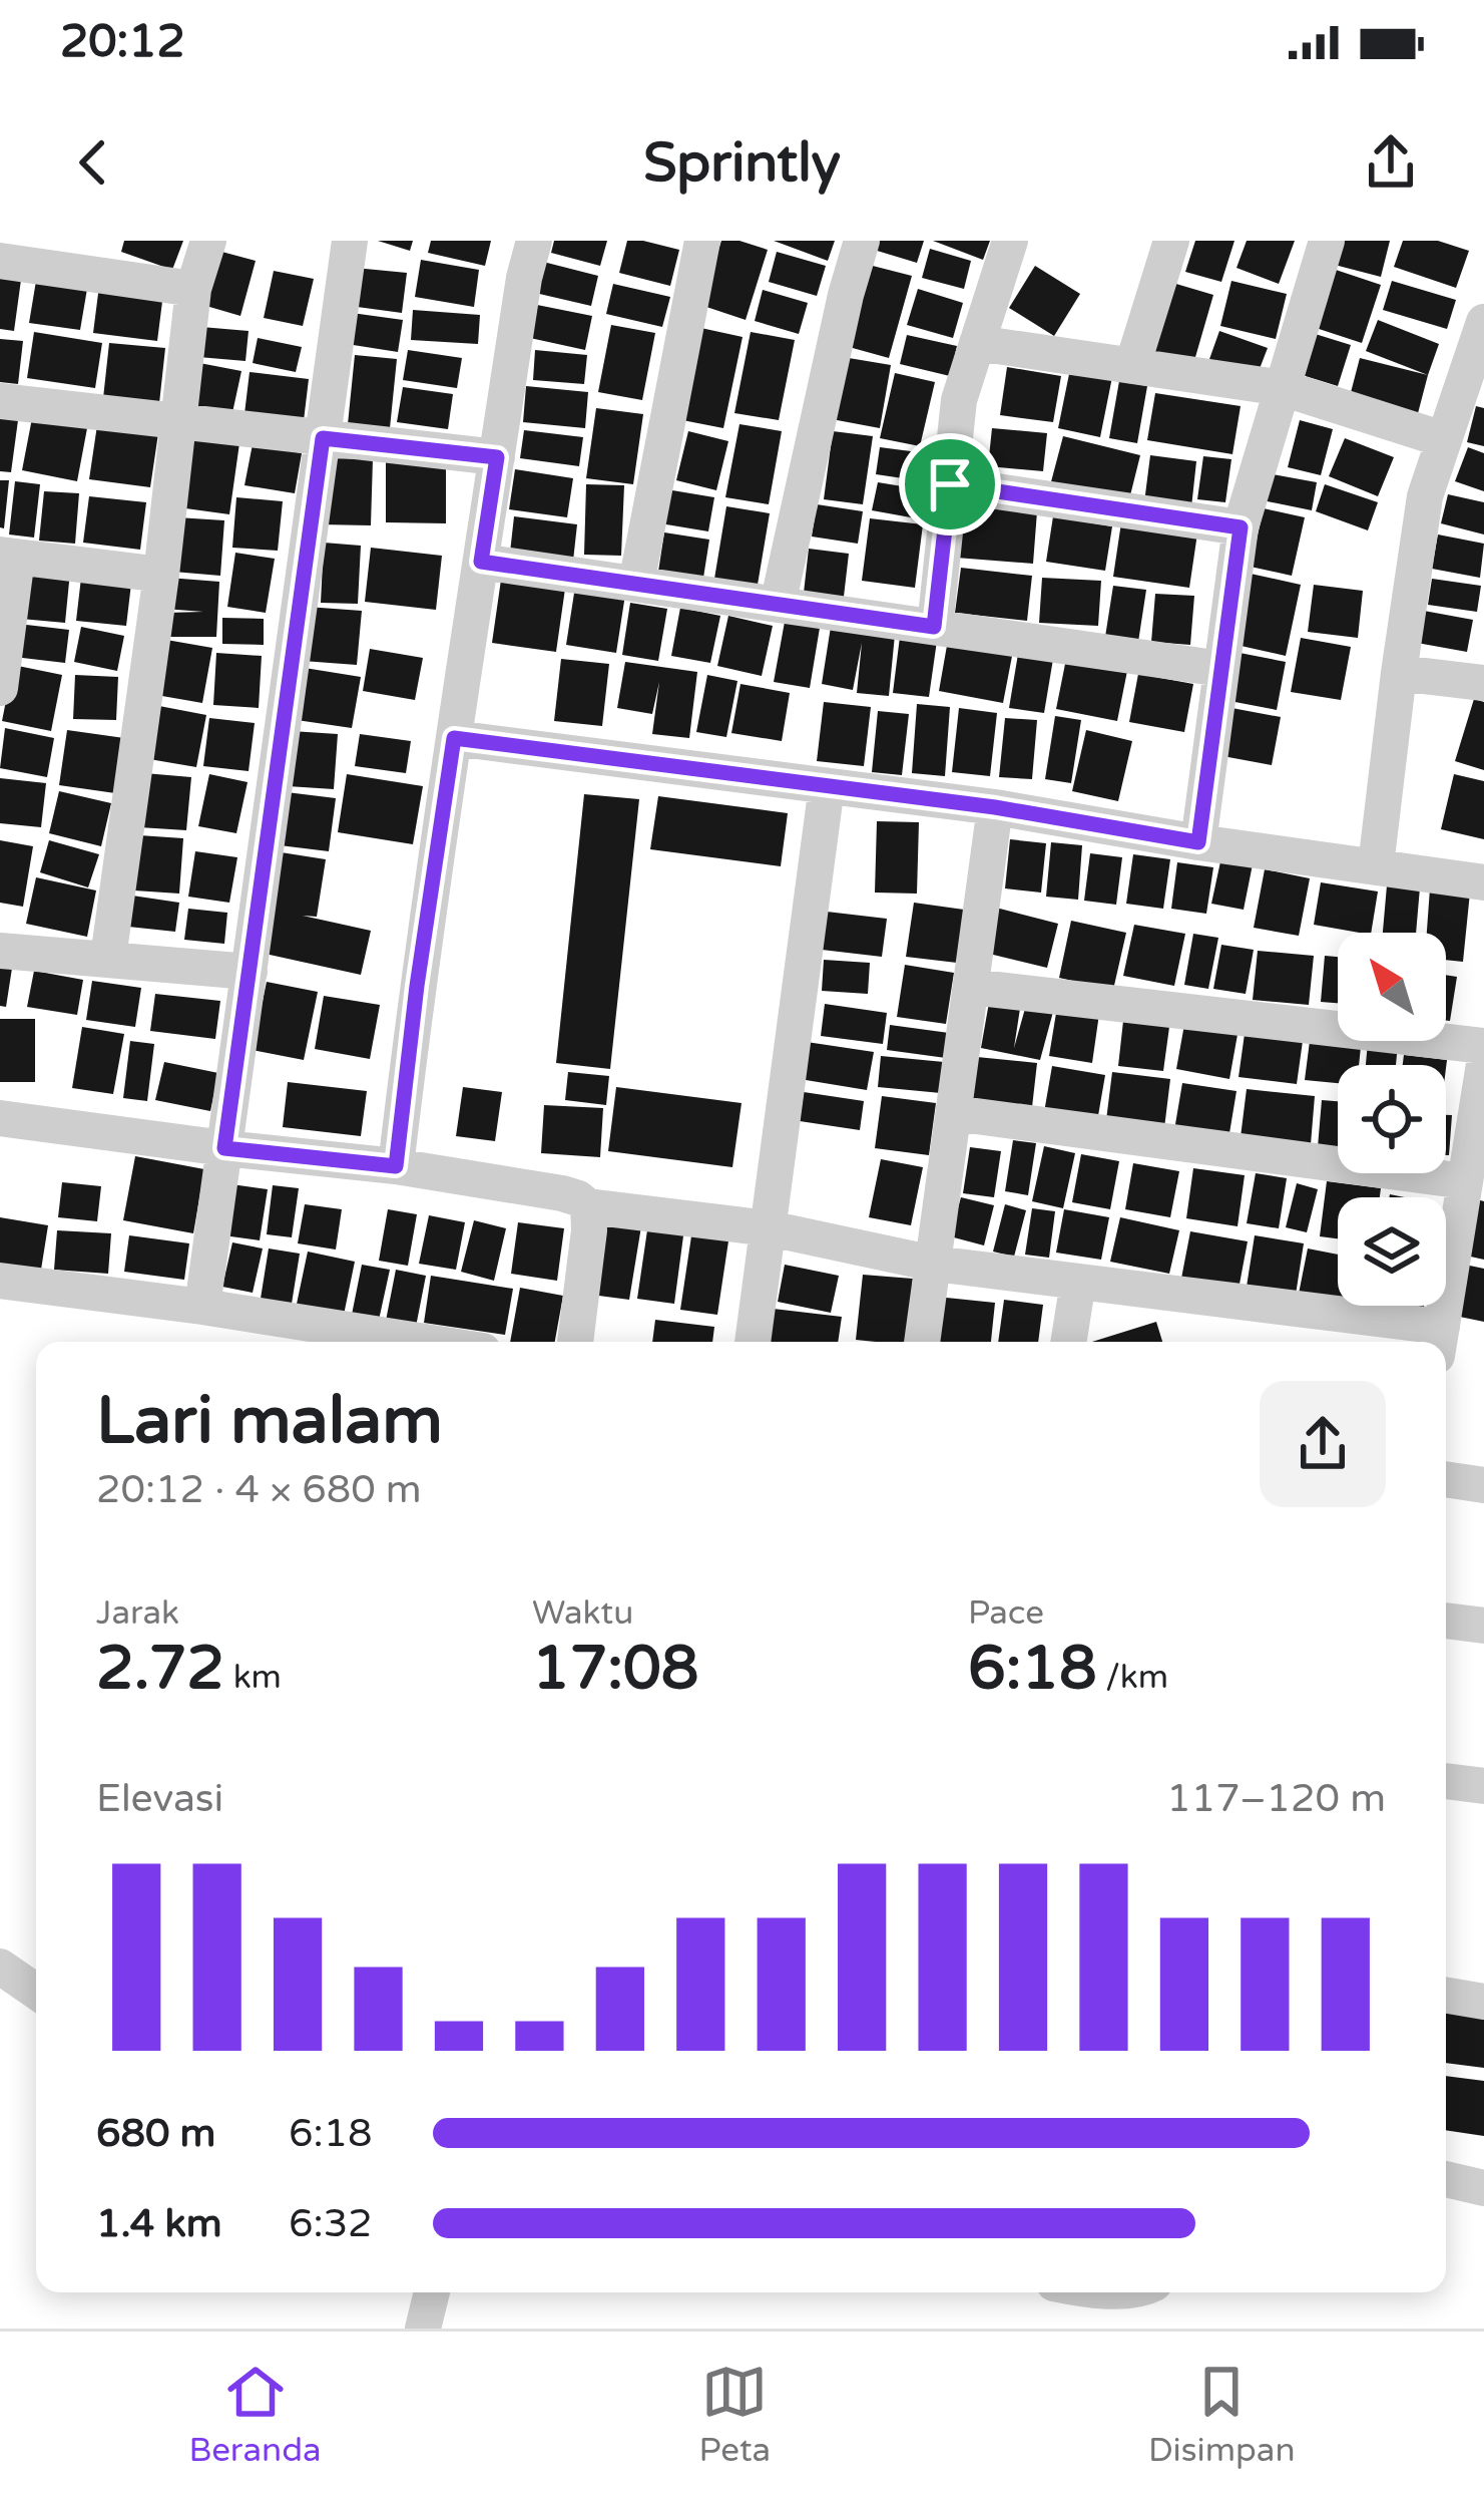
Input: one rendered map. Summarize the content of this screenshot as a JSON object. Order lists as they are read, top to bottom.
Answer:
{
  "north": "top left",
  "page": {
    "status": "20:12",
    "header": "Sprintly",
    "heading": ["Lari malam", "20:12 · 4 × 680 m"],
    "stats": [
      ["Jarak", "2.72 km"],
      ["Waktu", "17:08"],
      ["Pace", "6:18 /km"]
    ],
    "chart": ["Elevasi", "117–120 m"],
    "list": [
      {
        "name": "680 m",
        "note": "6:18"
      },
      {
        "name": "1.4 km",
        "note": "6:32"
      }
    ],
    "tabs": ["Beranda", "Peta", "Disimpan"]
  }
}
